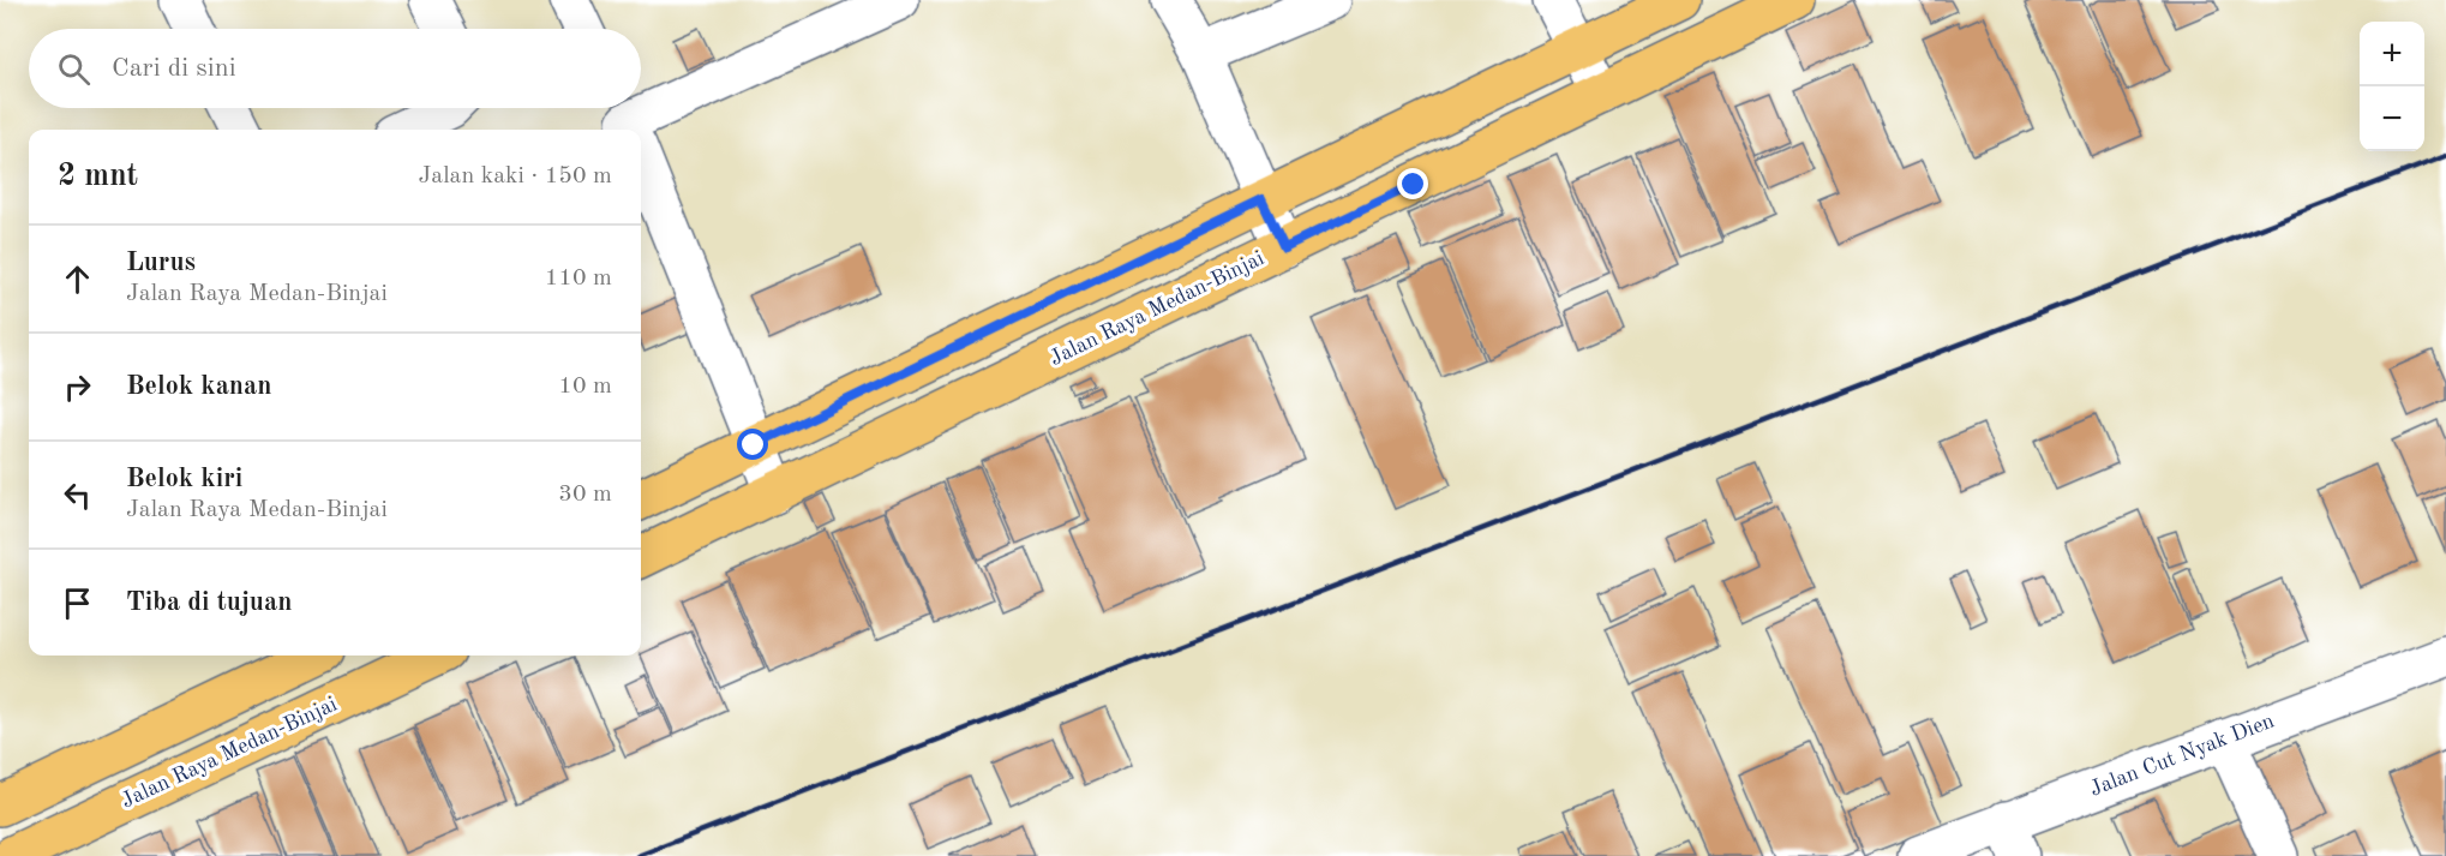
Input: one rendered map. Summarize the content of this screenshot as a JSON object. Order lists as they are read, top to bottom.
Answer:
{
  "streets": {
    "main road": ["Jalan Raya Medan-Binjai"],
    "street": ["Jalan Cut Nyak Dien"]
  },
  "page": {
    "map_buttons": ["+", "−"],
    "search": "Cari di sini",
    "heading": ["2 mnt", "Jalan kaki · 150 m"],
    "list": [
      ["Lurus", "Jalan Raya Medan-Binjai", "110 m"],
      ["Belok kanan", "10 m"],
      ["Belok kiri", "Jalan Raya Medan-Binjai", "30 m"],
      "Tiba di tujuan"
    ]
  }
}
